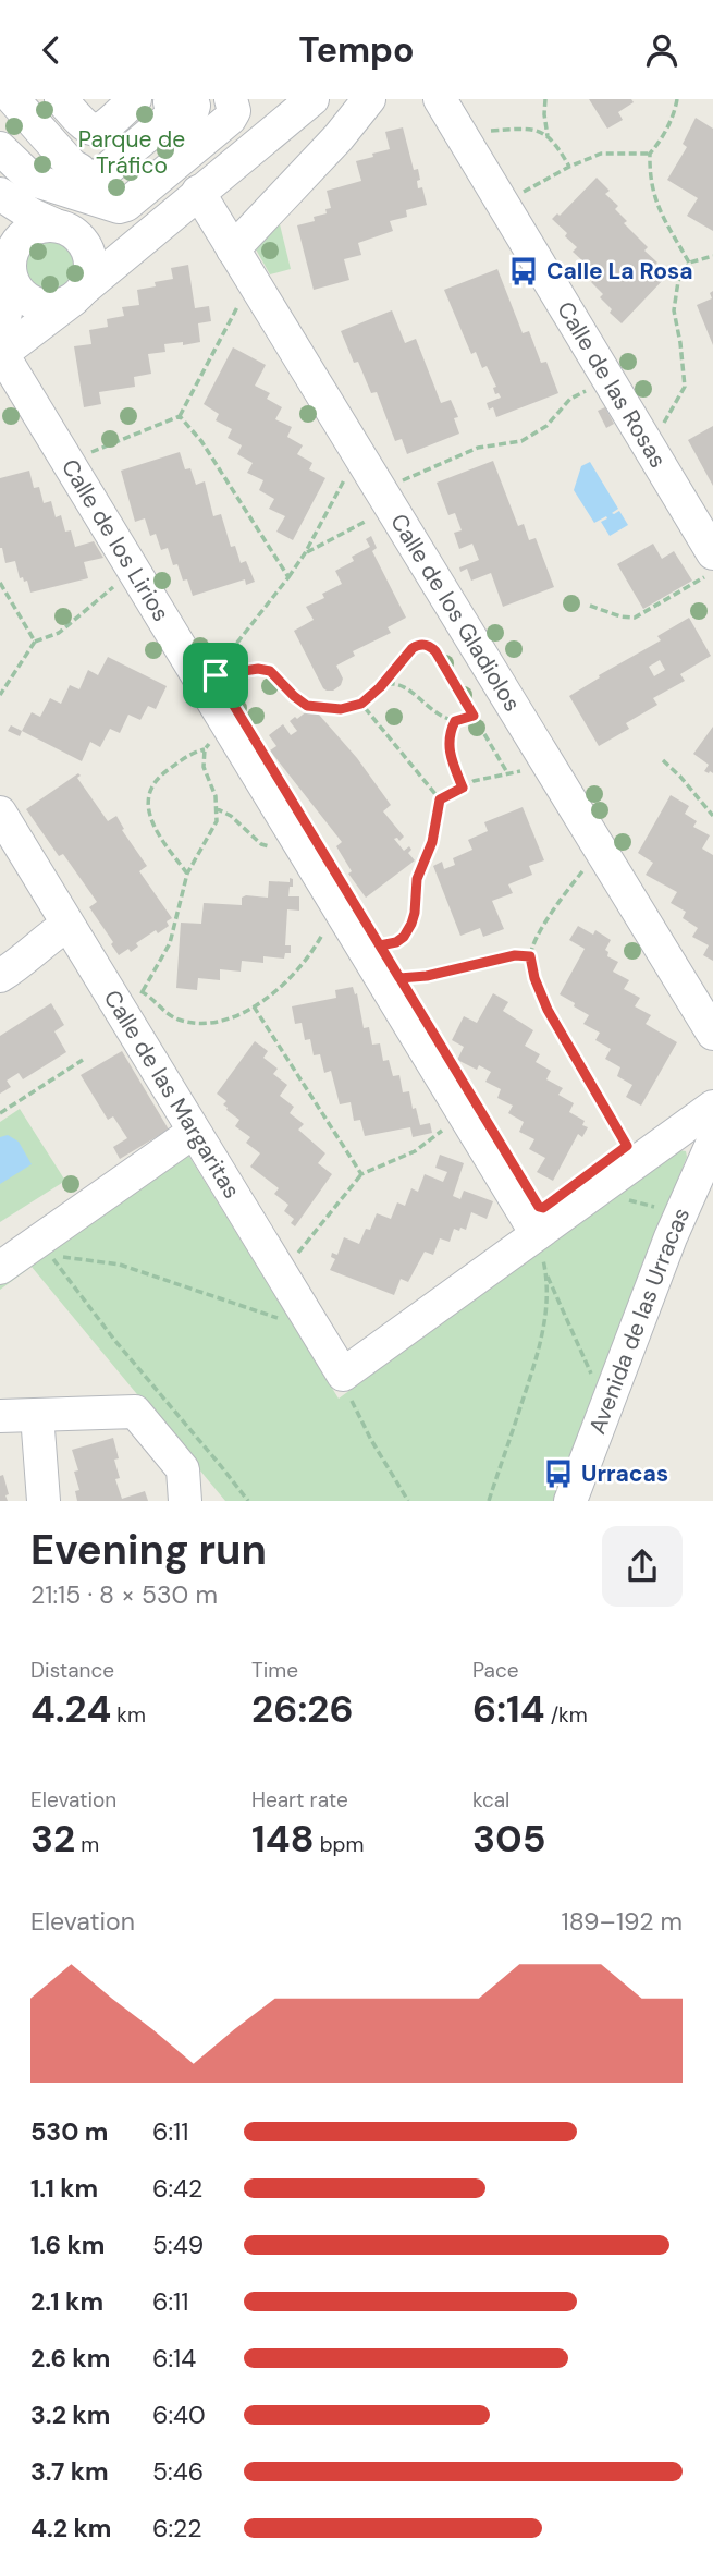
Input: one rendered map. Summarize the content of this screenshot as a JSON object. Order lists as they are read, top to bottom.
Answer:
{
  "streets": {
    "street": [
      "Calle de las Rosas",
      "Calle de los Lirios",
      "Calle de los Gladiolos",
      "Calle de las Margaritas",
      "Avenida de las Urracas"
    ]
  },
  "parks": ["Parque de Tráfico"],
  "places": {
    "bus stop": ["Calle La Rosa", "Urracas"]
  },
  "page": {
    "header": "Tempo",
    "heading": ["Evening run", "21:15 · 8 × 530 m"],
    "stats": [
      ["Distance", "4.24 km"],
      ["Time", "26:26"],
      ["Pace", "6:14 /km"],
      ["Elevation", "32 m"],
      ["Heart rate", "148 bpm"],
      ["kcal", "305"]
    ],
    "chart": ["Elevation", "189–192 m"],
    "list": [
      {
        "name": "530 m",
        "note": "6:11"
      },
      {
        "name": "1.1 km",
        "note": "6:42"
      },
      {
        "name": "1.6 km",
        "note": "5:49"
      },
      {
        "name": "2.1 km",
        "note": "6:11"
      },
      {
        "name": "2.6 km",
        "note": "6:14"
      },
      {
        "name": "3.2 km",
        "note": "6:40"
      },
      {
        "name": "3.7 km",
        "note": "5:46"
      },
      {
        "name": "4.2 km",
        "note": "6:22"
      }
    ]
  }
}
